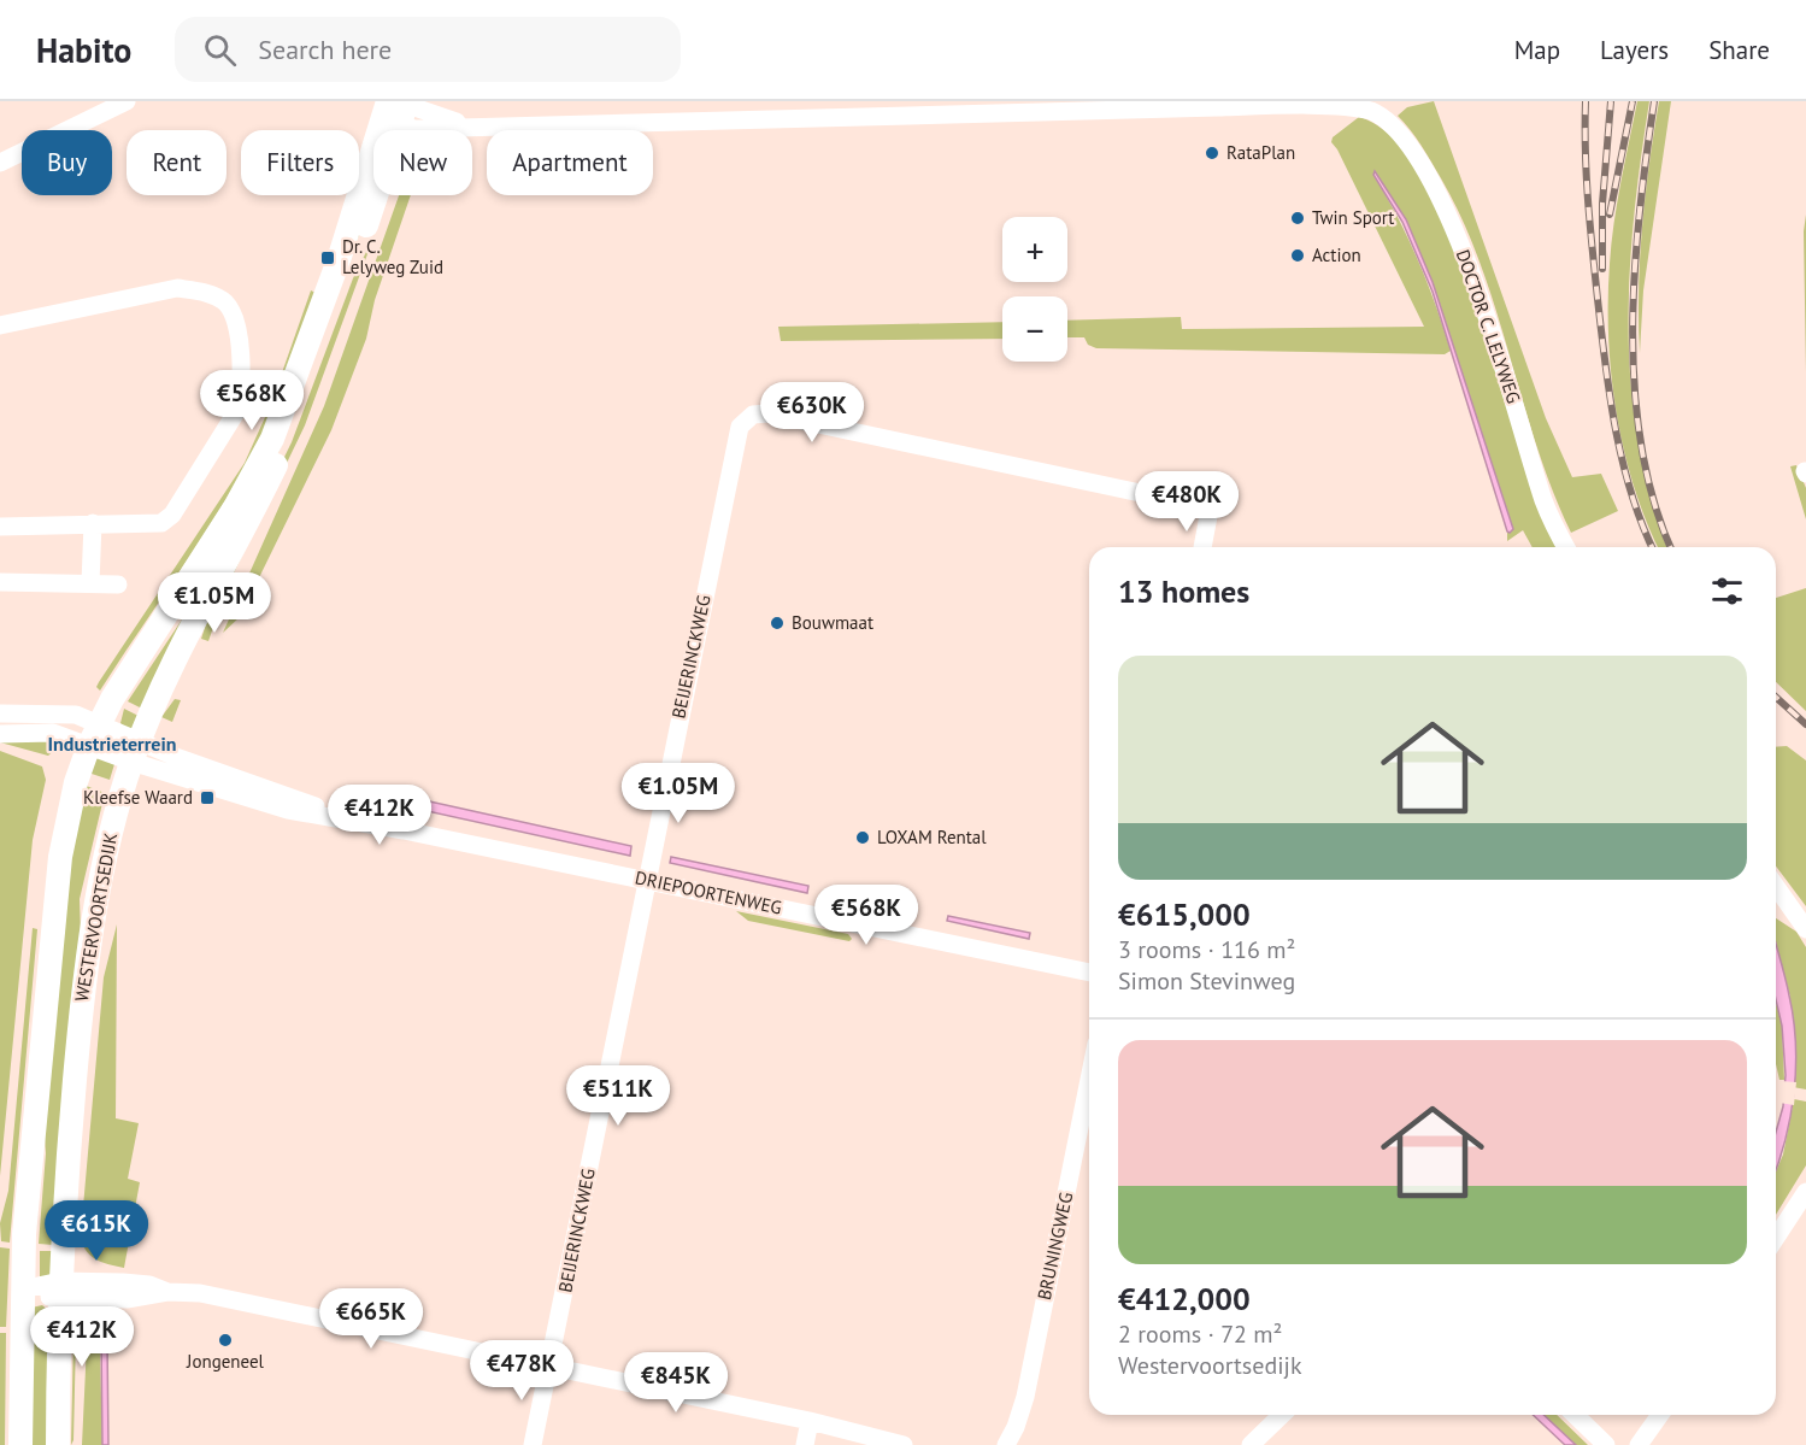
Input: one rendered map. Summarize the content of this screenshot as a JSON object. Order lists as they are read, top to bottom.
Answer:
{
  "streets": {
    "main road": ["WESTERVOORTSEDIJK"],
    "street": [
      "DOCTOR C. LELYWEG",
      "BEIJERINCKWEG",
      "DRIEPOORTENWEG",
      "BRUNINGWEG"
    ]
  },
  "crossings": [
    ["DOCTOR C. LELYWEG", "WESTERVOORTSEDIJK"],
    ["BEIJERINCKWEG", "DRIEPOORTENWEG"],
    ["DRIEPOORTENWEG", "WESTERVOORTSEDIJK"]
  ],
  "districts": ["Industrieterrein"],
  "places": {
    "other": [
      "RataPlan",
      "Twin Sport",
      "Action",
      "Bouwmaat",
      "LOXAM Rental",
      "Jongeneel"
    ],
    "transit": ["Dr. C. Lelyweg Zuid", "Kleefse Waard"]
  },
  "page": {
    "header": "Habito",
    "search": "Search here",
    "nav": ["Map", "Layers", "Share"],
    "chip": [
      "Buy",
      "Rent",
      "Filters",
      "New",
      "Apartment"
    ],
    "map_buttons": ["+", "−"],
    "price": [
      "€568K",
      "€630K",
      "€480K",
      "€1.05M",
      "€1.05M",
      "€412K",
      "€568K",
      "€511K",
      "€615K",
      "€665K",
      "€412K",
      "€478K",
      "€845K"
    ],
    "heading": "13 homes",
    "list": [
      {
        "name": "€615,000",
        "note": "3 rooms · 116 m² · Simon Stevinweg"
      },
      {
        "name": "€412,000",
        "note": "2 rooms · 72 m² · Westervoortsedijk"
      }
    ]
  }
}
